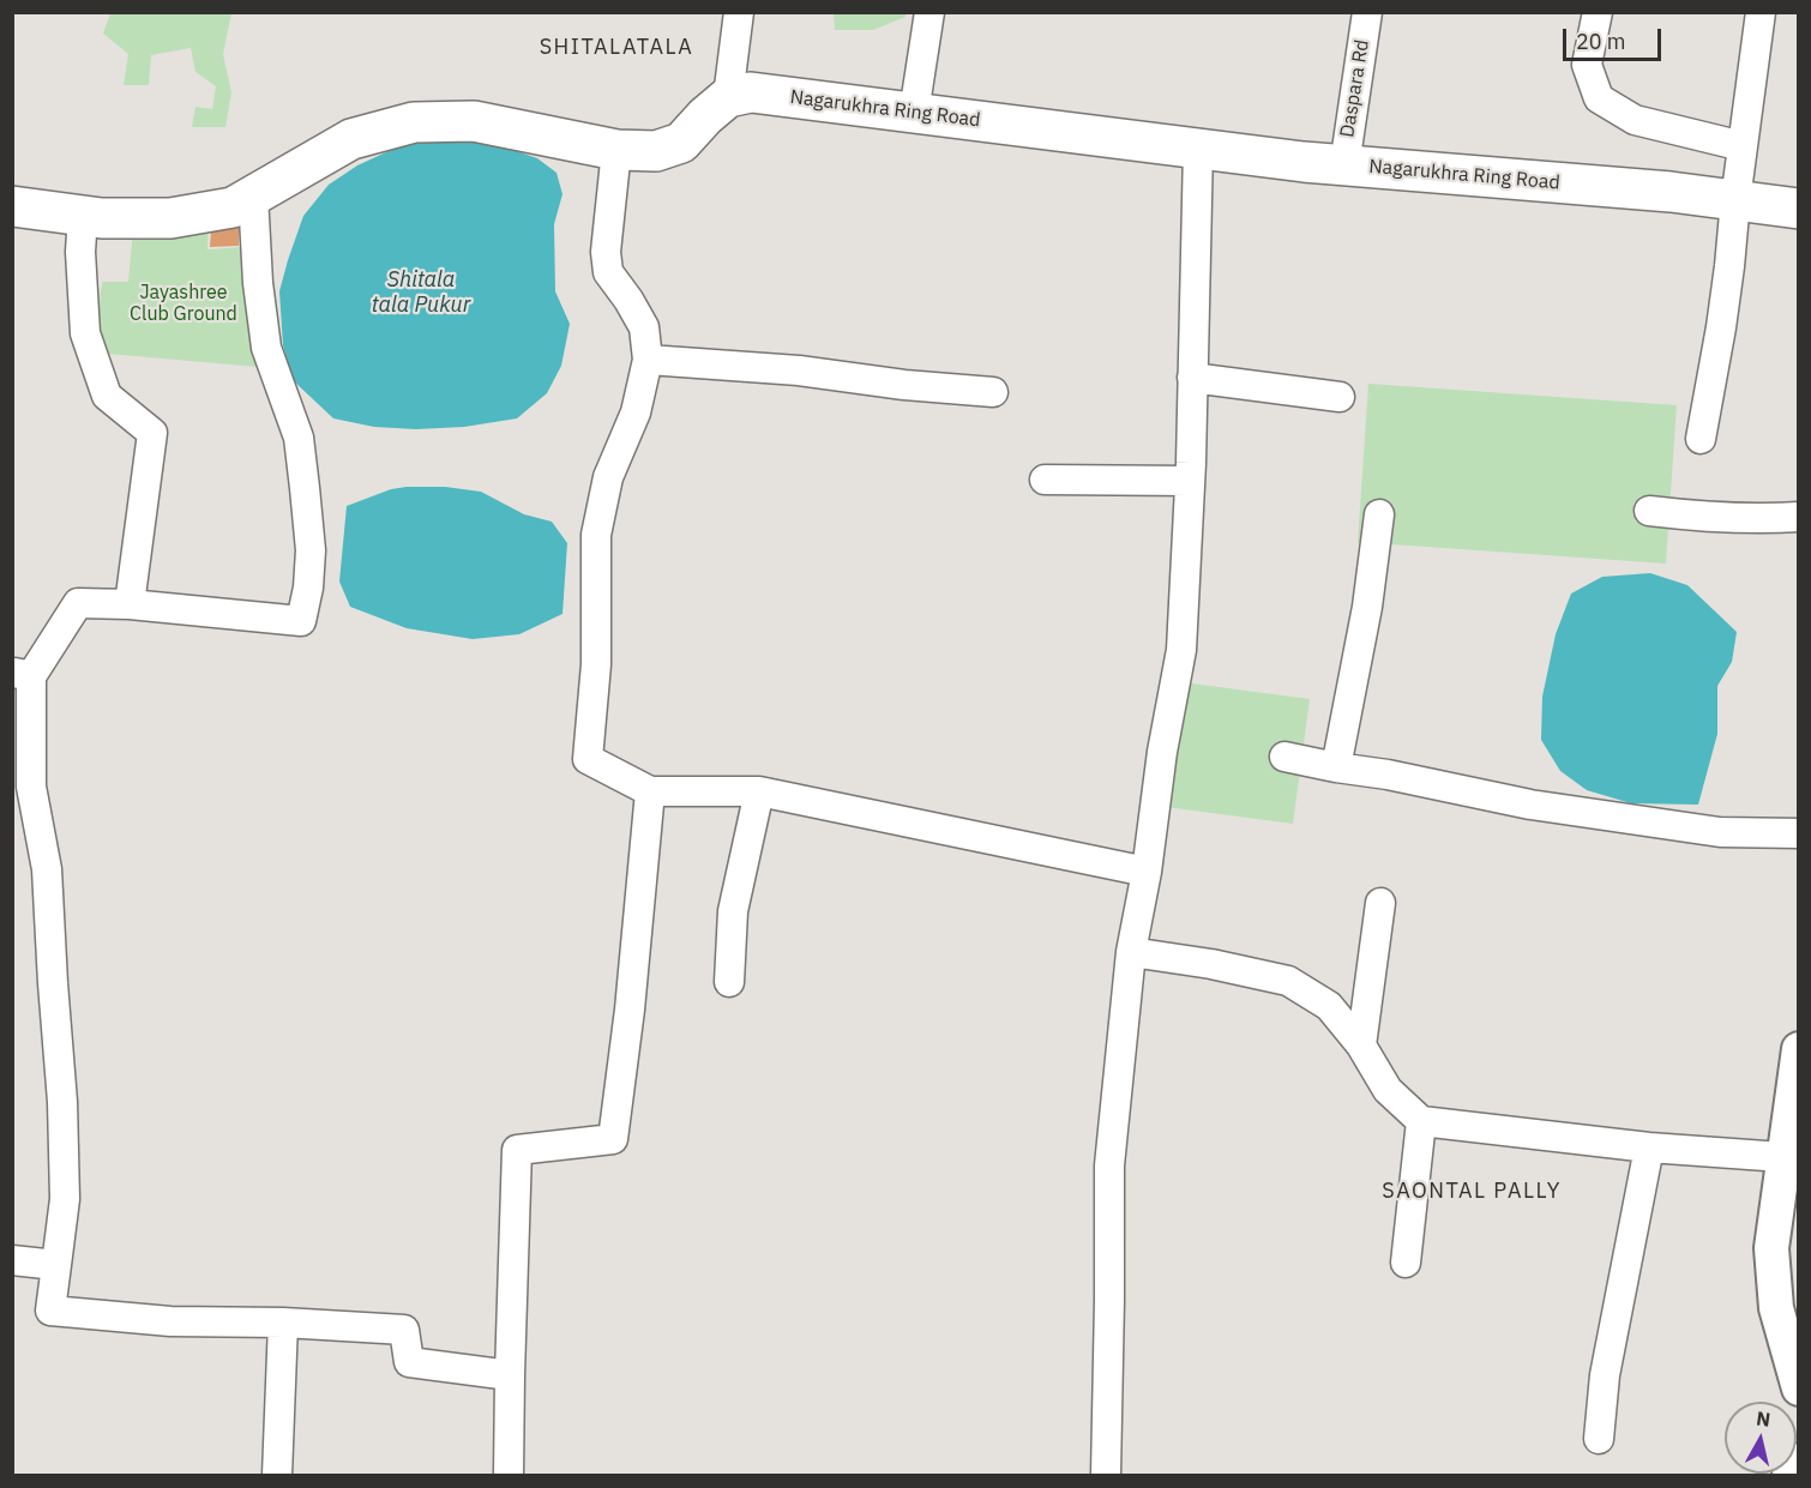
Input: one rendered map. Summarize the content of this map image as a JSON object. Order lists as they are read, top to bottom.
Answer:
{
  "streets": {
    "main road": ["Nagarukhra Ring Road"],
    "street": ["Daspara Rd"]
  },
  "crossings": [
    ["Daspara Rd", "Nagarukhra Ring Road"]
  ],
  "districts": ["SHITALATALA", "SAONTAL PALLY"],
  "water": ["Shitala tala Pukur"],
  "parks": ["Jayashree Club Ground"],
  "scale_bar": "20 m",
  "north": "top"
}
